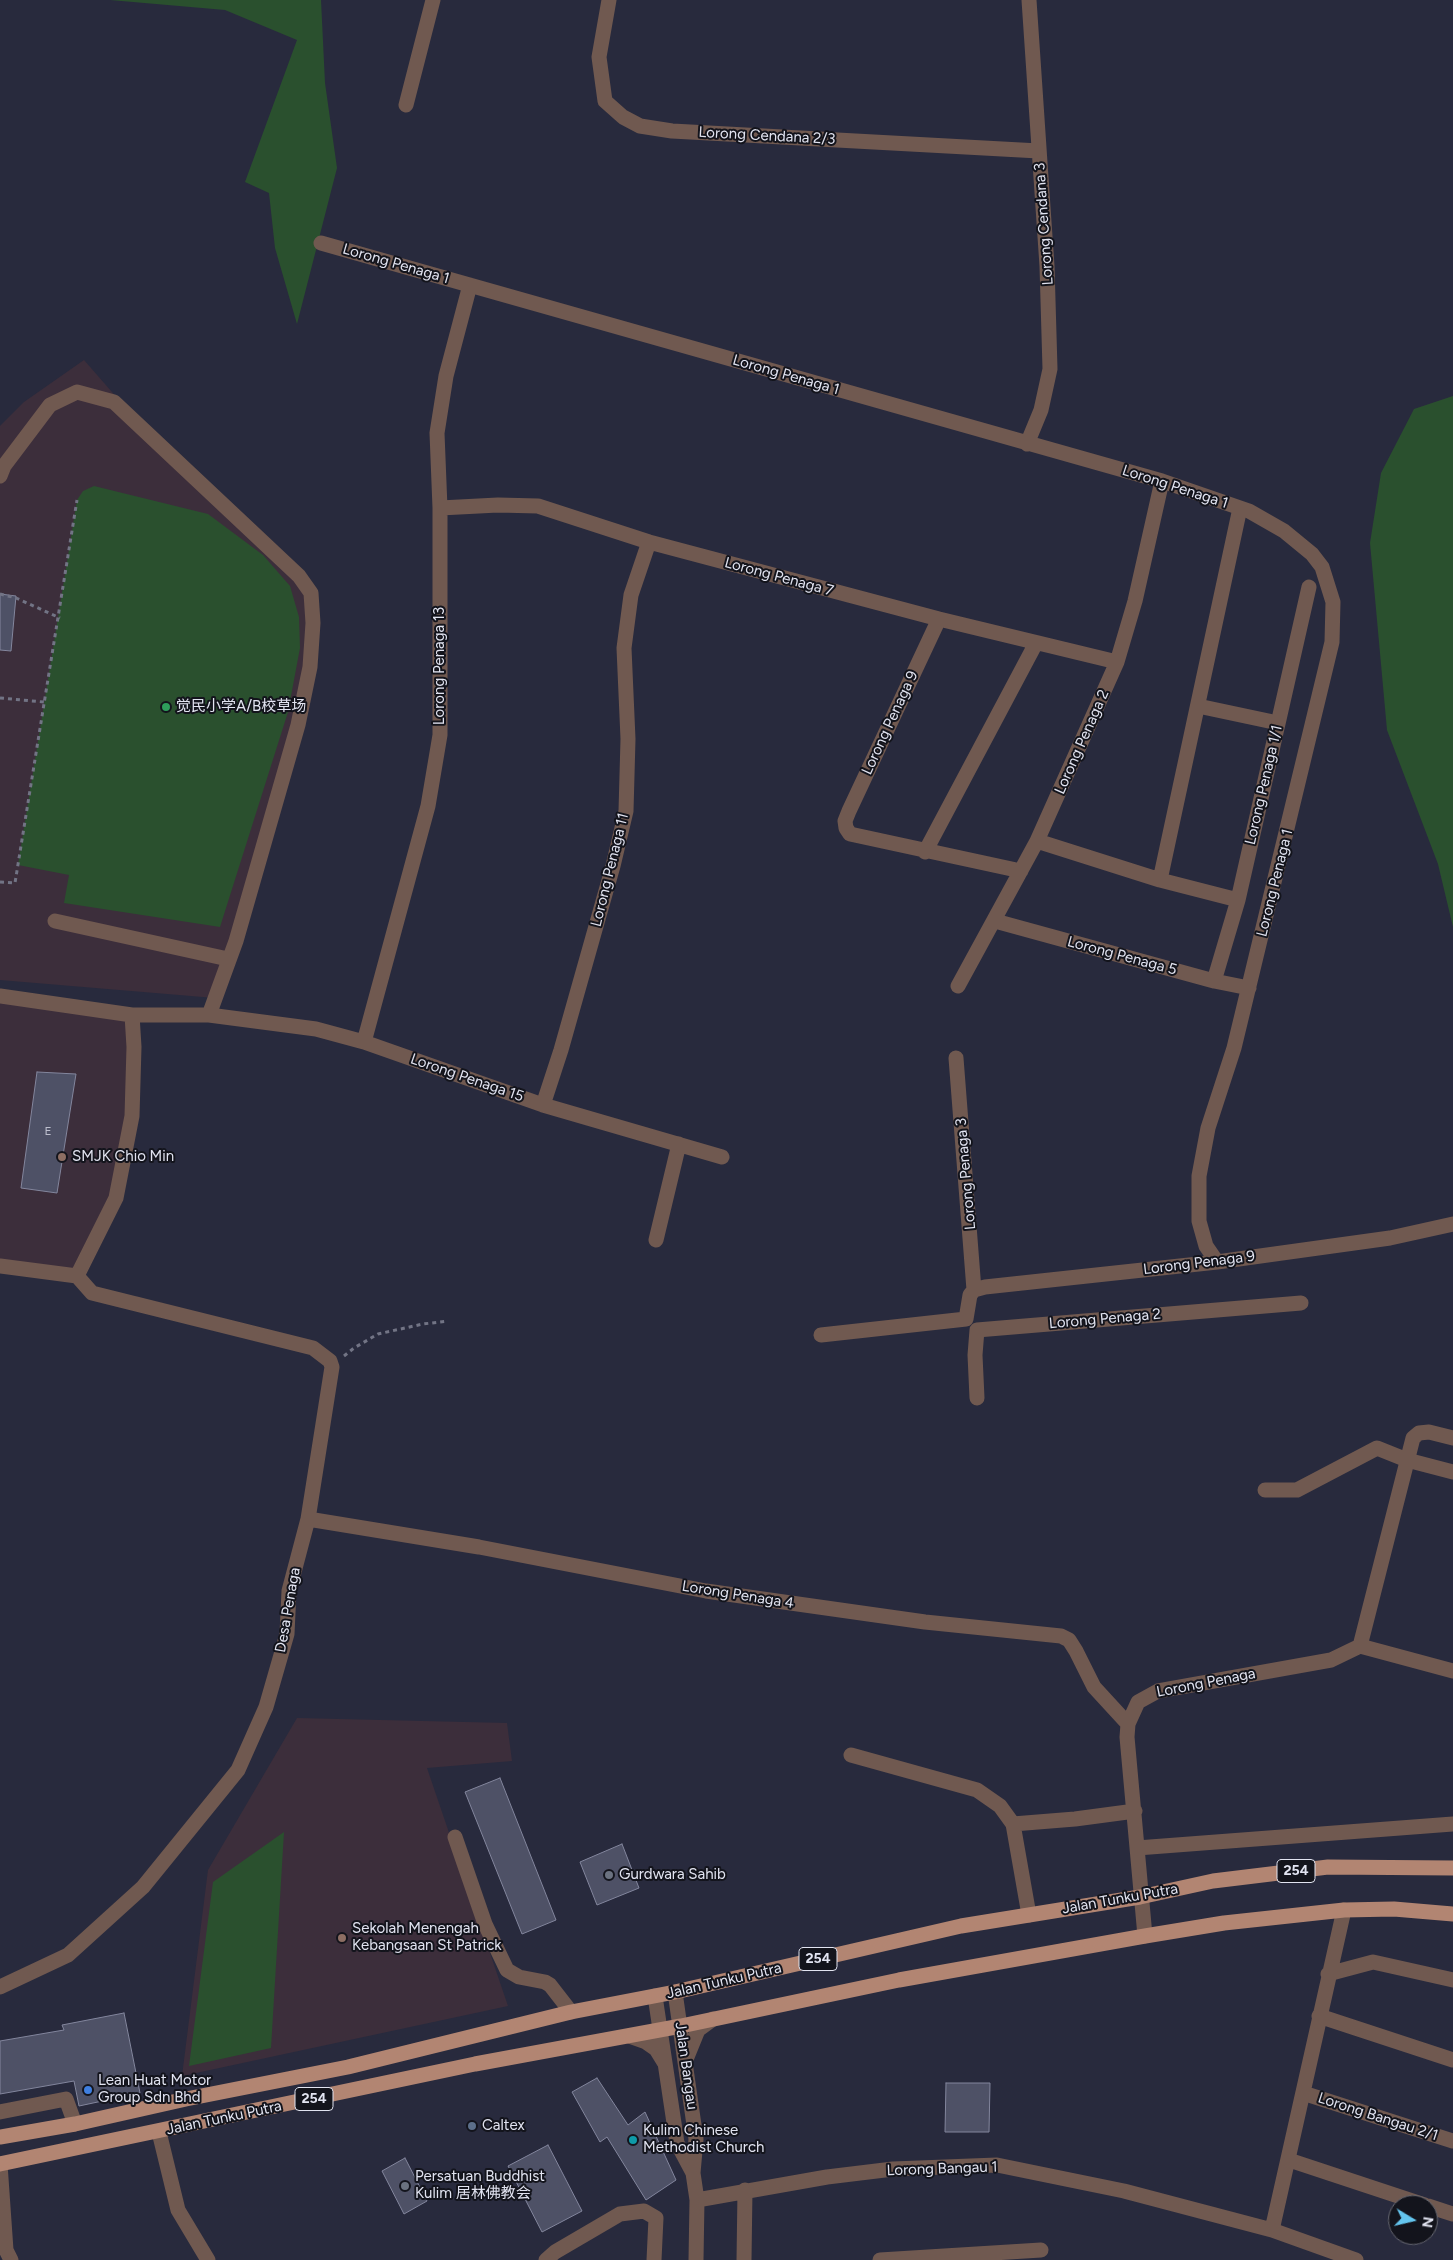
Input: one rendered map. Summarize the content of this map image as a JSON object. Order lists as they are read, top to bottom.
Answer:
{
  "streets": {
    "main road": ["254", "Jalan Tunku Putra"],
    "street": [
      "Lorong Cendana 2/3",
      "Lorong Cendana 3",
      "Lorong Penaga 1",
      "Lorong Penaga 7",
      "Lorong Penaga 13",
      "Lorong Penaga 9",
      "Lorong Penaga 2",
      "Lorong Penaga 1/1",
      "Lorong Penaga 11",
      "Lorong Penaga 5",
      "Lorong Penaga 15",
      "Lorong Penaga 3",
      "Lorong Penaga 4",
      "Desa Penaga",
      "Lorong Penaga",
      "Jalan Bangau",
      "Lorong Bangau 2/1",
      "Lorong Bangau 1"
    ]
  },
  "crossings": [
    ["Lorong Cendana 2/3", "Lorong Cendana 3"],
    ["Lorong Cendana 3", "Lorong Penaga 1"],
    ["Lorong Penaga 1", "Lorong Penaga 13"],
    ["Lorong Penaga 1", "Lorong Penaga 9"],
    ["Lorong Penaga 1", "Lorong Penaga 2"],
    ["Lorong Penaga 1", "Lorong Penaga 5"],
    ["Lorong Penaga 7", "Lorong Penaga 13"],
    ["Lorong Penaga 7", "Lorong Penaga 9"],
    ["Lorong Penaga 7", "Lorong Penaga 2"],
    ["Lorong Penaga 7", "Lorong Penaga 11"],
    ["Lorong Penaga 13", "Lorong Penaga 15"],
    ["Lorong Penaga 9", "Lorong Penaga 3"],
    ["Lorong Penaga 2", "Lorong Penaga 5"],
    ["Lorong Penaga 1/1", "Lorong Penaga 5"],
    ["Lorong Penaga 11", "Lorong Penaga 15"],
    ["Lorong Penaga 4", "Desa Penaga"],
    ["Lorong Penaga 4", "Lorong Penaga"],
    ["Lorong Penaga", "Jalan Tunku Putra"],
    ["Jalan Tunku Putra", "Jalan Bangau"],
    ["Jalan Bangau", "Lorong Bangau 1"]
  ],
  "places": [
    "觉民小学A/B校草场",
    "SMJK Chio Min",
    "Gurdwara Sahib",
    "Sekolah Menengah Kebangsaan St Patrick",
    "Lean Huat Motor Group Sdn Bhd",
    "Caltex",
    "Kulim Chinese Methodist Church",
    "Persatuan Buddhist Kulim 居林佛教会"
  ],
  "house_numbers": ["E"],
  "north": "right"
}
